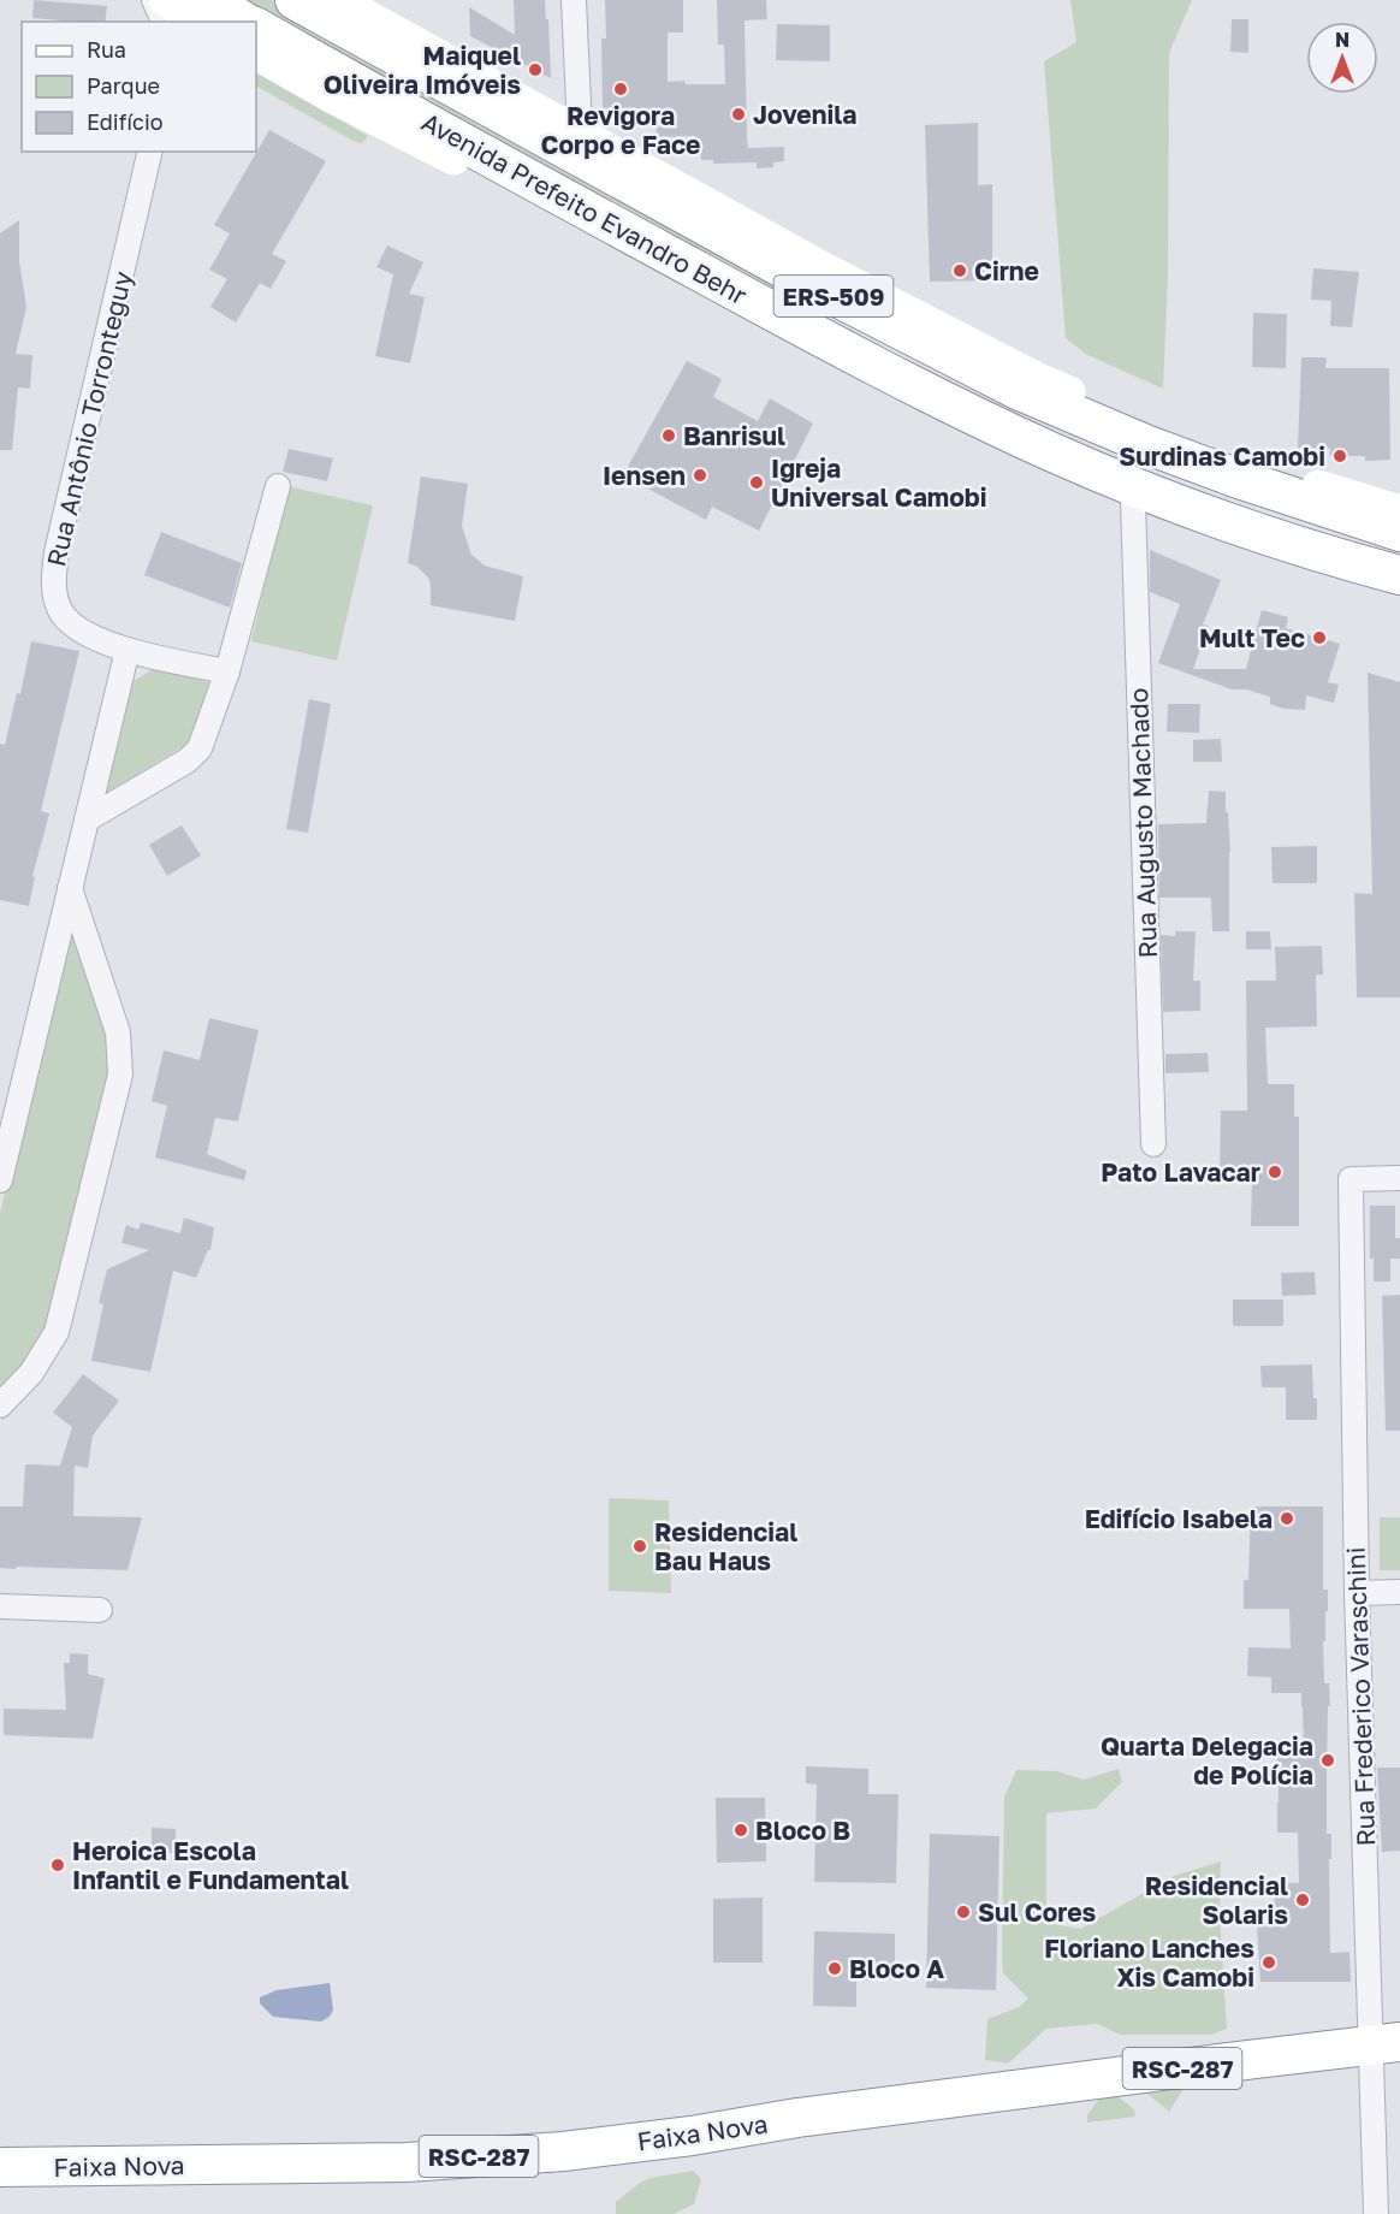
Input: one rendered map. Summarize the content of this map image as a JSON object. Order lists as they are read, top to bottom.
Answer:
{
  "streets": {
    "highway": [
      "Avenida Prefeito Evandro Behr",
      "ERS-509",
      "RSC-287",
      "Faixa Nova"
    ],
    "street": ["Rua Antônio Torronteguy", "Rua Augusto Machado", "Rua Frederico Varaschini"]
  },
  "crossings": [
    ["Avenida Prefeito Evandro Behr", "ERS-509"],
    ["Avenida Prefeito Evandro Behr", "Rua Augusto Machado"],
    ["Rua Frederico Varaschini", "Faixa Nova"]
  ],
  "places": [
    "Maiquel Oliveira Imóveis",
    "Revigora Corpo e Face",
    "Jovenila",
    "Cirne",
    "Banrisul",
    "Surdinas Camobi",
    "Iensen",
    "Igreja Universal Camobi",
    "Mult Tec",
    "Pato Lavacar",
    "Edifício Isabela",
    "Residencial Bau Haus",
    "Quarta Delegacia de Polícia",
    "Bloco B",
    "Heroica Escola Infantil e Fundamental",
    "Residencial Solaris",
    "Sul Cores",
    "Floriano Lanches Xis Camobi",
    "Bloco A"
  ],
  "legend": ["Rua", "Parque", "Edifício"],
  "north": "top"
}
